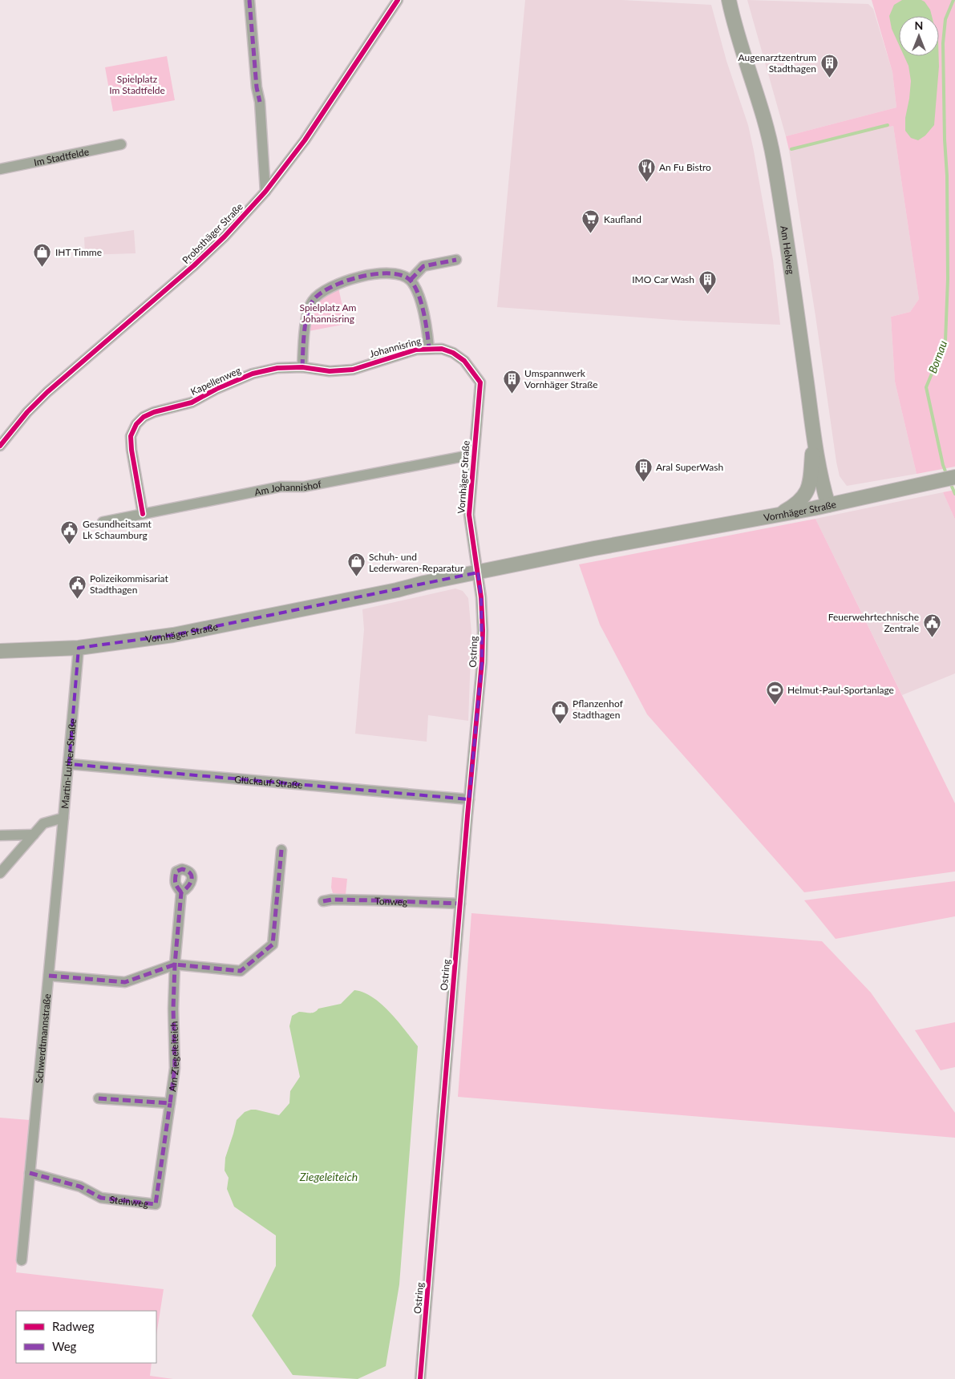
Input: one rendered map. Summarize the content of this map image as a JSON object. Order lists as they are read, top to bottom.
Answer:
{
  "streets": {
    "main road": ["Am Helweg", "Vornhäger Straße"],
    "street": [
      "Im Stadtfelde",
      "Probsthäger Straße",
      "Johannisring",
      "Kapellenweg",
      "Am Johannishof",
      "Ostring",
      "Martin-Luther-Straße",
      "Glückauf-Straße",
      "Tonweg",
      "Schwerdtmannstraße",
      "Am Ziegeleiteich",
      "Steinweg"
    ]
  },
  "crossings": [
    ["Am Helweg", "Vornhäger Straße"],
    ["Johannisring", "Kapellenweg"],
    ["Johannisring", "Vornhäger Straße"],
    ["Kapellenweg", "Am Johannishof"],
    ["Vornhäger Straße", "Am Johannishof"],
    ["Vornhäger Straße", "Ostring"],
    ["Vornhäger Straße", "Martin-Luther-Straße"],
    ["Ostring", "Glückauf-Straße"],
    ["Ostring", "Tonweg"],
    ["Martin-Luther-Straße", "Glückauf-Straße"],
    ["Martin-Luther-Straße", "Schwerdtmannstraße"],
    ["Schwerdtmannstraße", "Steinweg"],
    ["Am Ziegeleiteich", "Steinweg"]
  ],
  "water": ["Bornau", "Ziegeleiteich"],
  "parks": ["Spielplatz Im Stadtfelde", "Spielplatz Am Johannisring"],
  "places": {
    "building": [
      "Augenarztzentrum Stadthagen",
      "IMO Car Wash",
      "Umspannwerk Vornhäger Straße",
      "Aral SuperWash"
    ],
    "restaurant": ["An Fu Bistro"],
    "supermarket": ["Kaufland"],
    "shop": ["IHT Timme", "Schuh- und Lederwaren-Reparatur", "Pflanzenhof Stadthagen"],
    "public building": ["Gesundheitsamt Lk Schaumburg", "Polizeikommisariat Stadthagen", "Feuerwehrtechnische Zentrale"],
    "sports": ["Helmut-Paul-Sportanlage"]
  },
  "legend": ["Radweg", "Weg"],
  "north": "top"
}
